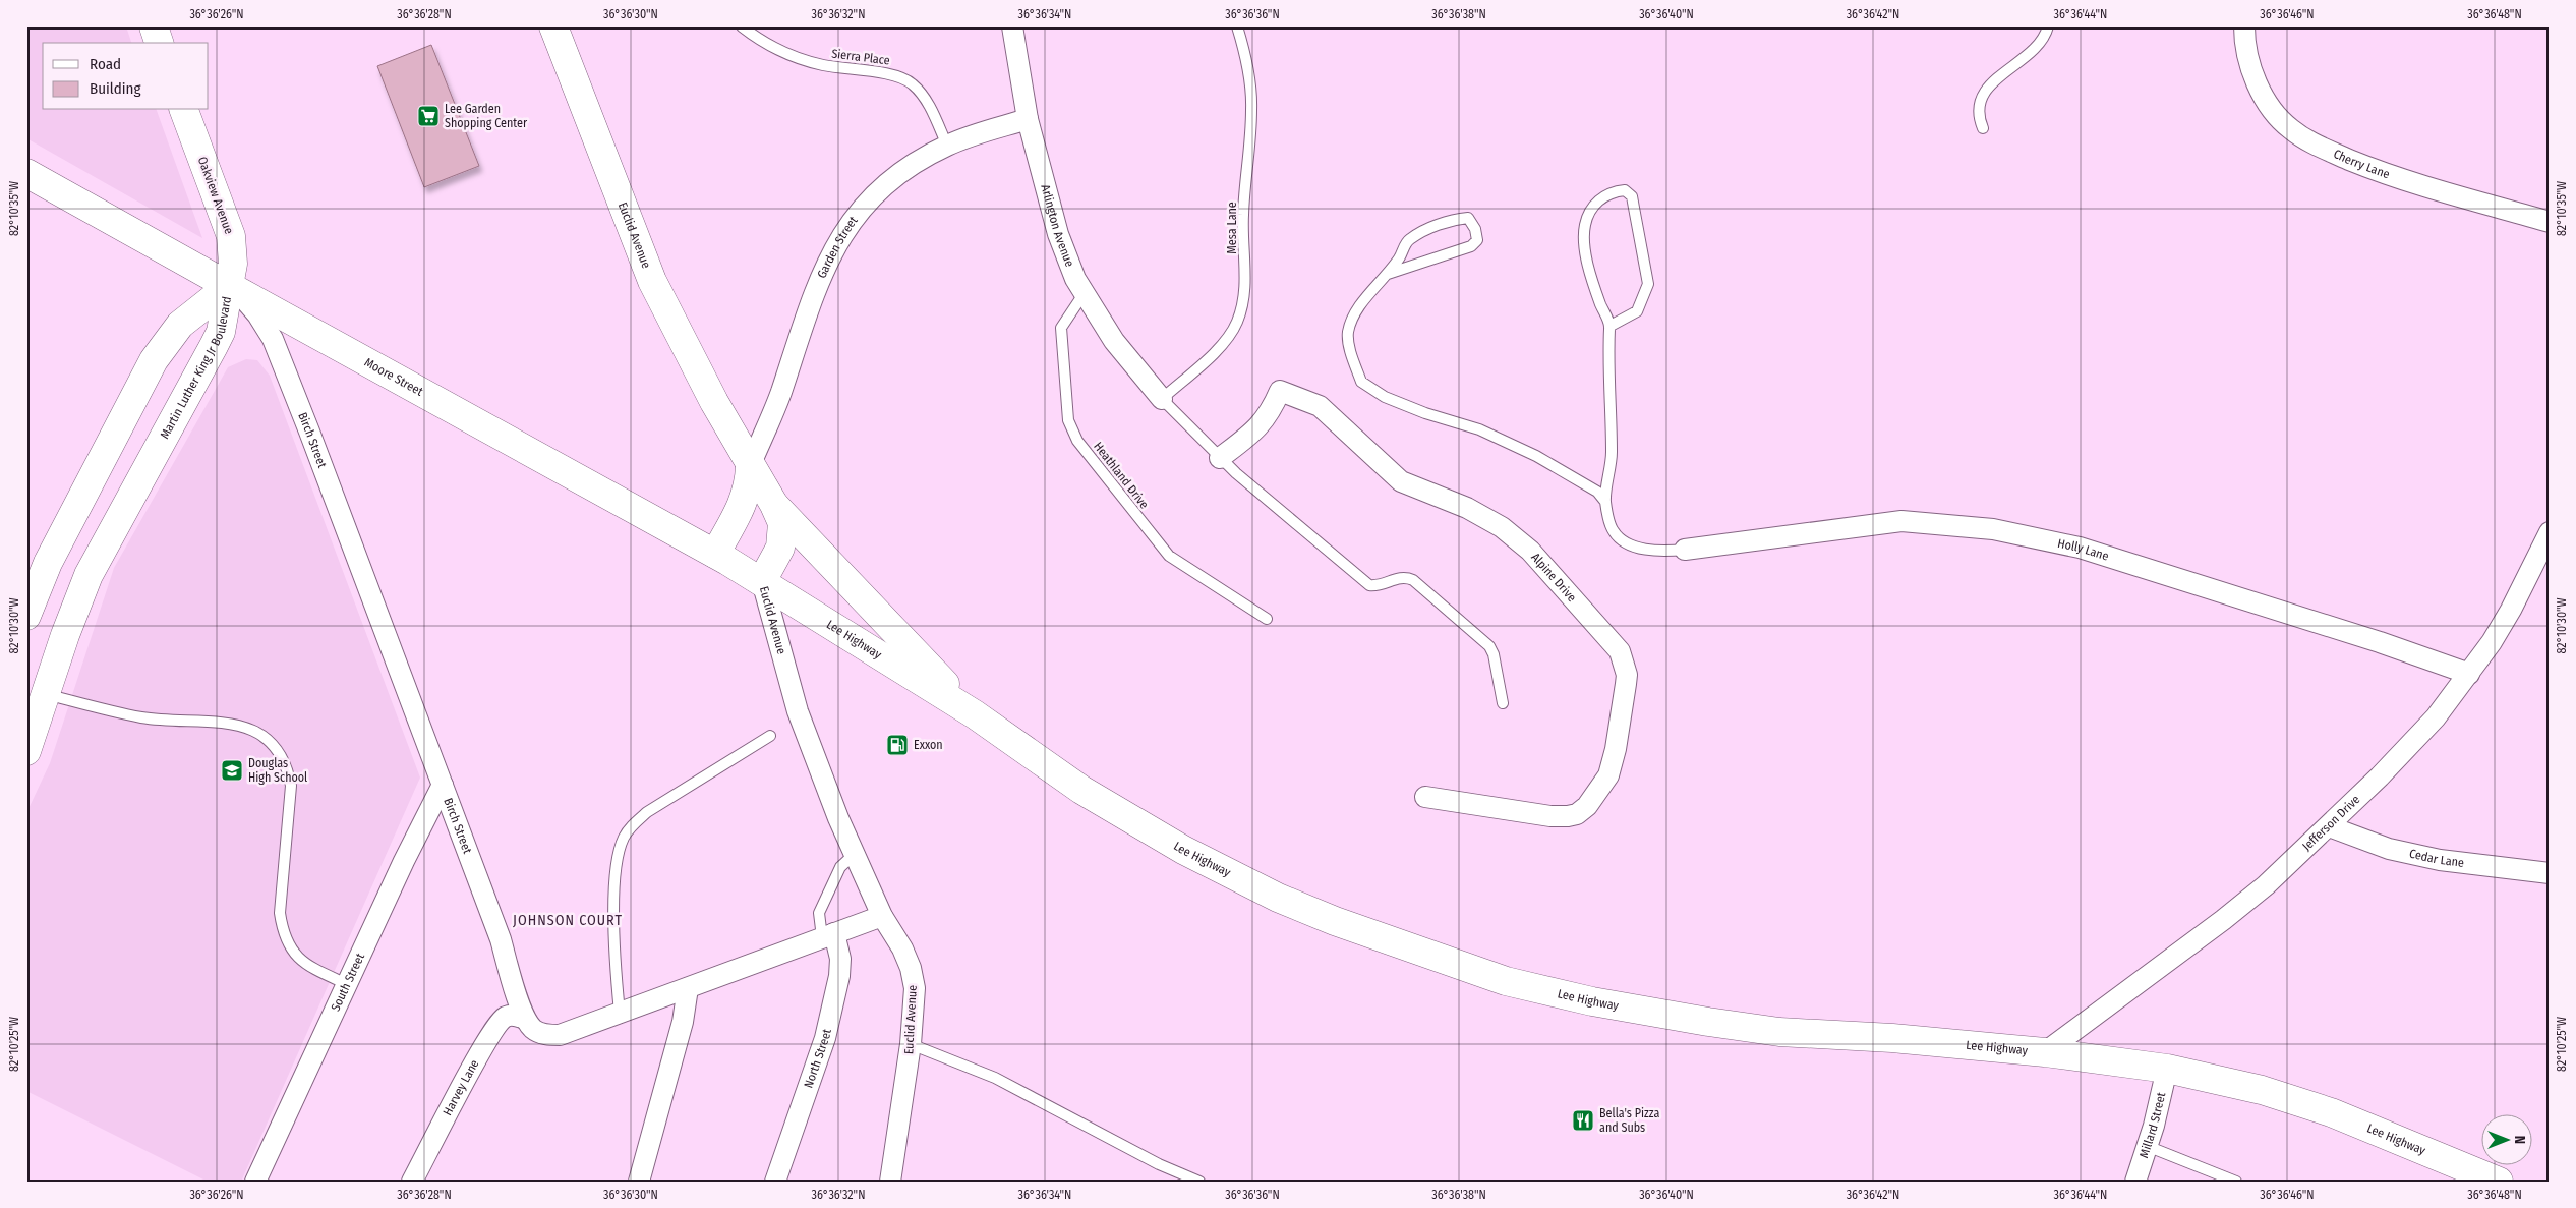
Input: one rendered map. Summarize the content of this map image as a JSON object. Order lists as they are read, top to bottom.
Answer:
{
  "streets": {
    "main road": [
      "Oakview Avenue",
      "Euclid Avenue",
      "Martin Luther King Jr Boulevard",
      "Moore Street",
      "Lee Highway"
    ],
    "street": [
      "Cherry Lane",
      "Arlington Avenue",
      "Garden Street",
      "Birch Street",
      "Holly Lane",
      "Alpine Drive",
      "Jefferson Drive",
      "Cedar Lane",
      "South Street",
      "North Street",
      "Harvey Lane",
      "Millard Street"
    ],
    "lane": ["Sierra Place", "Mesa Lane", "Heathland Drive"]
  },
  "crossings": [
    ["Sierra Place", "Garden Street"],
    ["Oakview Avenue", "Martin Luther King Jr Boulevard"],
    ["Oakview Avenue", "Moore Street"],
    ["Oakview Avenue", "Birch Street"],
    ["Arlington Avenue", "Mesa Lane"],
    ["Arlington Avenue", "Garden Street"],
    ["Arlington Avenue", "Heathland Drive"],
    ["Euclid Avenue", "Garden Street"],
    ["Euclid Avenue", "Moore Street"],
    ["Euclid Avenue", "Lee Highway"],
    ["Martin Luther King Jr Boulevard", "Moore Street"],
    ["Martin Luther King Jr Boulevard", "Birch Street"],
    ["Moore Street", "Birch Street"],
    ["Moore Street", "Lee Highway"],
    ["Birch Street", "South Street"],
    ["Birch Street", "Harvey Lane"],
    ["Holly Lane", "Jefferson Drive"],
    ["Lee Highway", "Jefferson Drive"],
    ["Lee Highway", "Millard Street"],
    ["Jefferson Drive", "Cedar Lane"]
  ],
  "districts": ["JOHNSON COURT"],
  "places": {
    "supermarket": ["Lee Garden Shopping Center"],
    "fuel station": ["Exxon"],
    "school or university": ["Douglas High School"],
    "restaurant": ["Bella's Pizza and Subs"]
  },
  "legend": ["Road", "Building"],
  "north": "right",
  "coordinates": [
    "36°36'26\"N",
    "36°36'28\"N",
    "36°36'30\"N",
    "36°36'32\"N",
    "36°36'34\"N",
    "36°36'36\"N",
    "36°36'38\"N",
    "36°36'40\"N",
    "36°36'42\"N",
    "36°36'44\"N",
    "36°36'46\"N",
    "36°36'48\"N",
    "82°10'35\"W",
    "82°10'30\"W",
    "82°10'25\"W"
  ]
}
